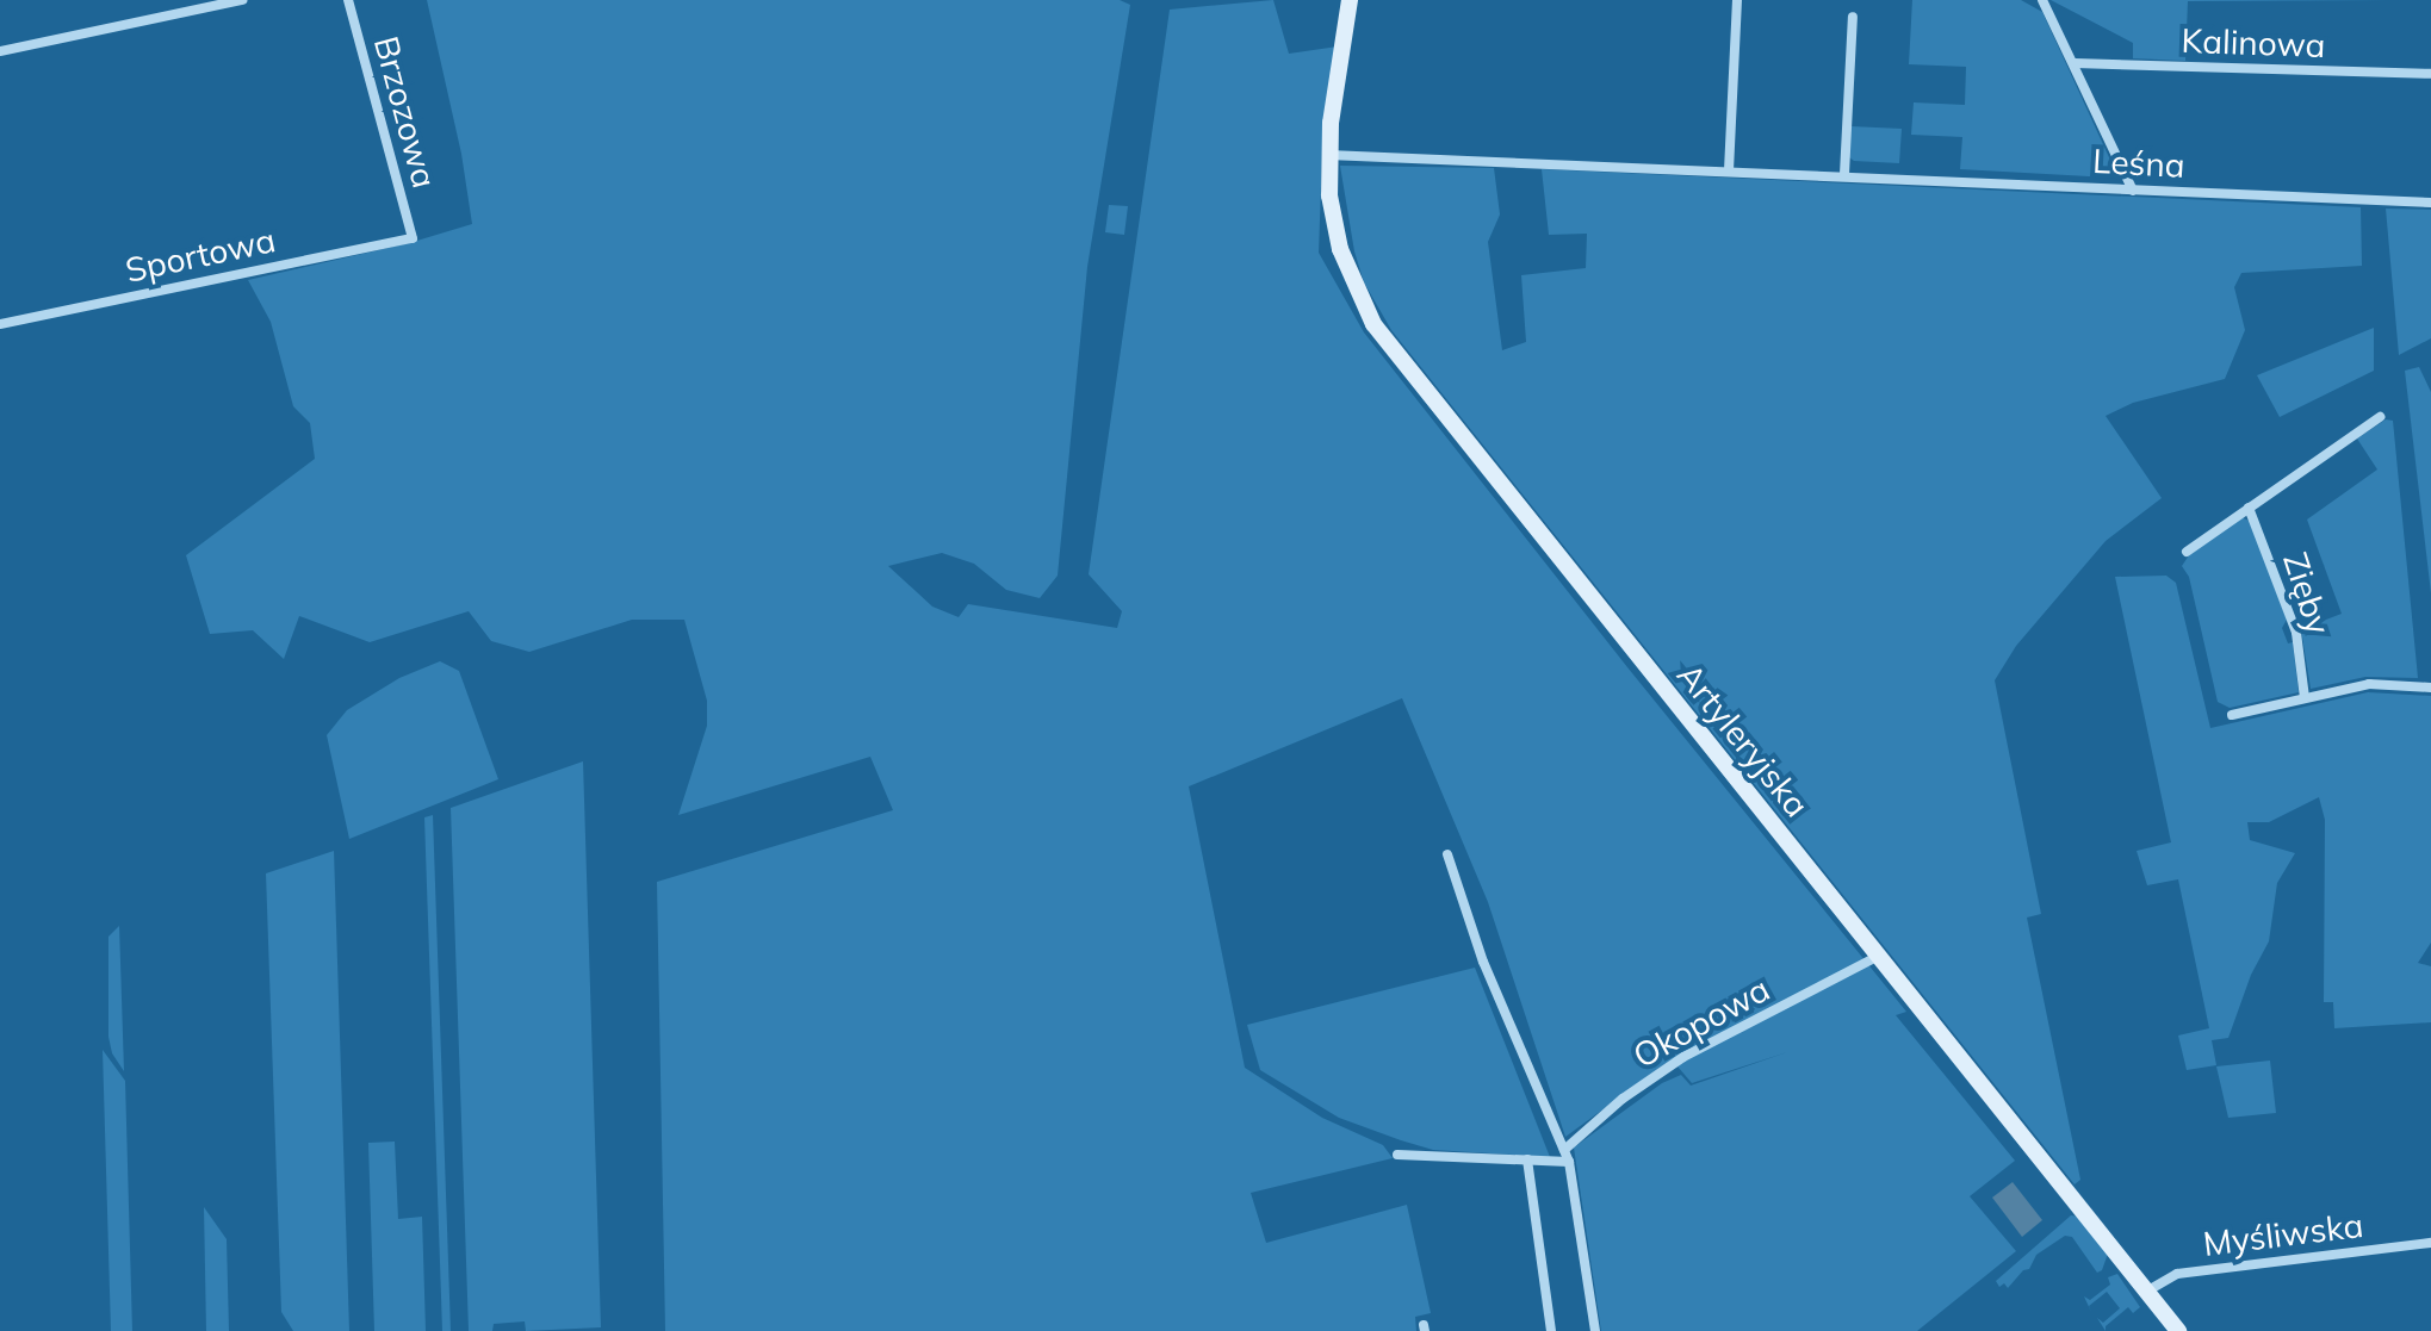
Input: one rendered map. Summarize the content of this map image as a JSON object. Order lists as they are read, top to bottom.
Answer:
{
  "streets": {
    "street": [
      "Kalinowa",
      "Brzozowa",
      "Leśna",
      "Sportowa",
      "Zięby",
      "Artyleryjska",
      "Okopowa",
      "Myśliwska"
    ]
  },
  "crossings": [
    ["Brzozowa", "Sportowa"],
    ["Leśna", "Artyleryjska"],
    ["Artyleryjska", "Okopowa"],
    ["Artyleryjska", "Myśliwska"]
  ]
}
